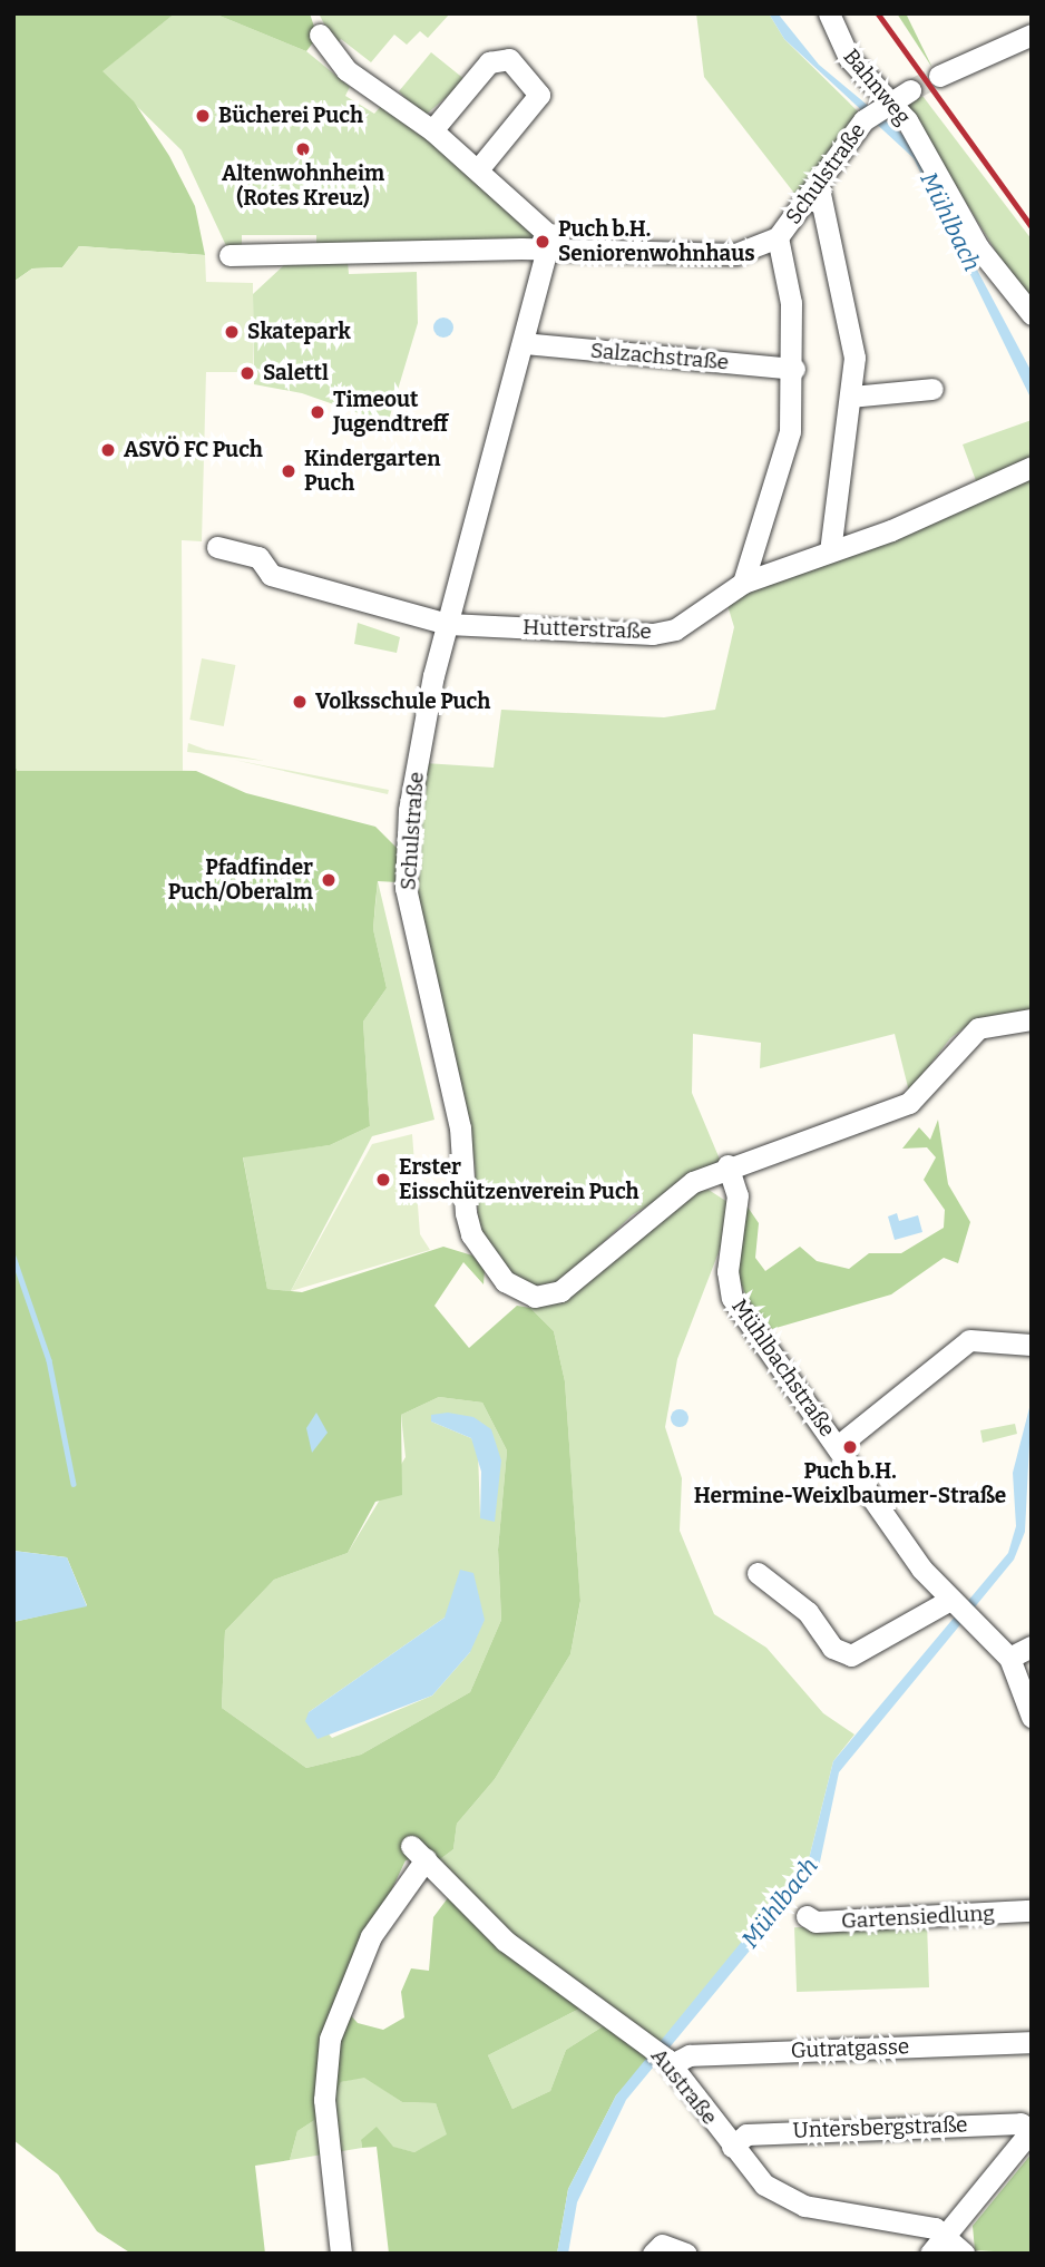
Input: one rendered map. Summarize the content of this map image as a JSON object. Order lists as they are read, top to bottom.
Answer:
{
  "streets": {
    "street": [
      "Bahnweg",
      "Schulstraße",
      "Salzachstraße",
      "Hutterstraße",
      "Mühlbachstraße",
      "Gartensiedlung",
      "Gutratgasse",
      "Austraße",
      "Untersbergstraße"
    ]
  },
  "crossings": [
    ["Bahnweg", "Schulstraße"],
    ["Schulstraße", "Salzachstraße"],
    ["Schulstraße", "Hutterstraße"],
    ["Schulstraße", "Mühlbachstraße"],
    ["Gutratgasse", "Austraße"],
    ["Austraße", "Untersbergstraße"]
  ],
  "water": ["Mühlbach"],
  "places": [
    "Bücherei Puch",
    "Altenwohnheim (Rotes Kreuz)",
    "Puch b.H. Seniorenwohnhaus",
    "Skatepark",
    "Salettl",
    "Timeout Jugendtreff",
    "ASVÖ FC Puch",
    "Kindergarten Puch",
    "Volksschule Puch",
    "Pfadfinder Puch/Oberalm",
    "Erster Eisschützenverein Puch",
    "Puch b.H. Hermine-Weixlbaumer-Straße"
  ]
}
